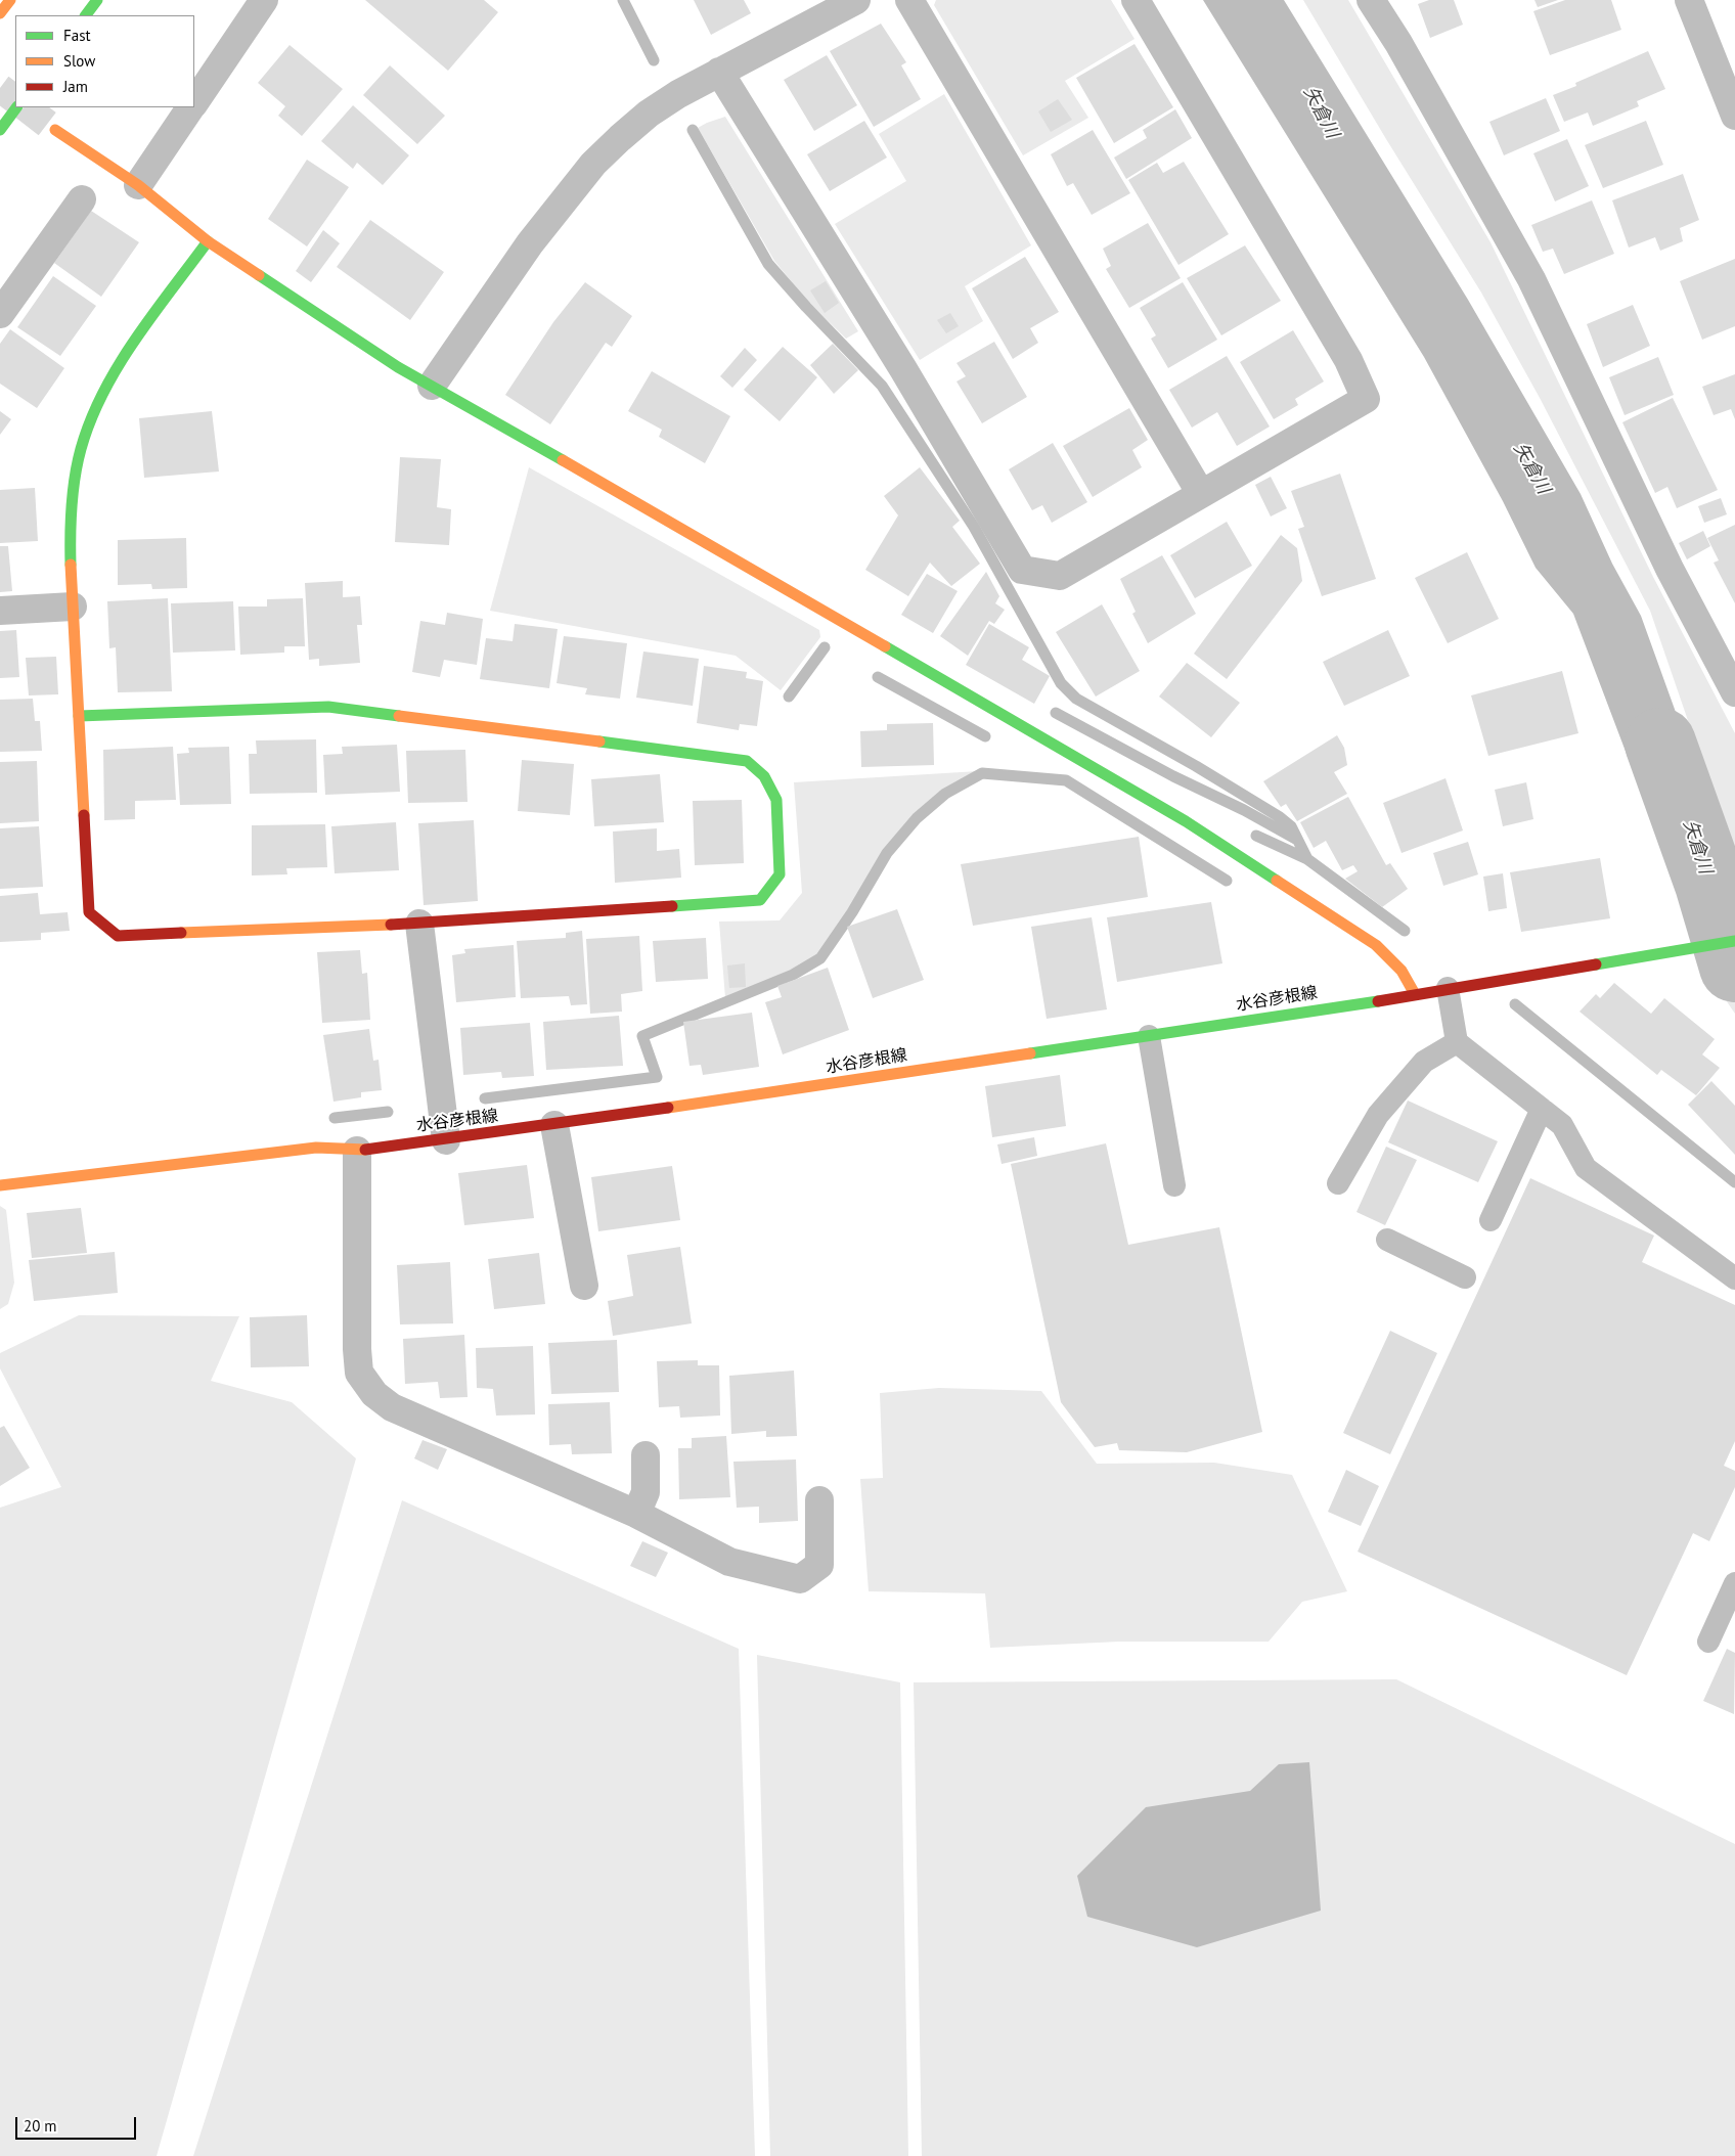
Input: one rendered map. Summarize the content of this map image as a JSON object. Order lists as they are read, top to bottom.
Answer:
{
  "streets": {
    "main road": ["水谷彦根線"]
  },
  "water": ["矢倉川"],
  "legend": ["Fast", "Slow", "Jam"],
  "scale_bar": "20 m"
}
